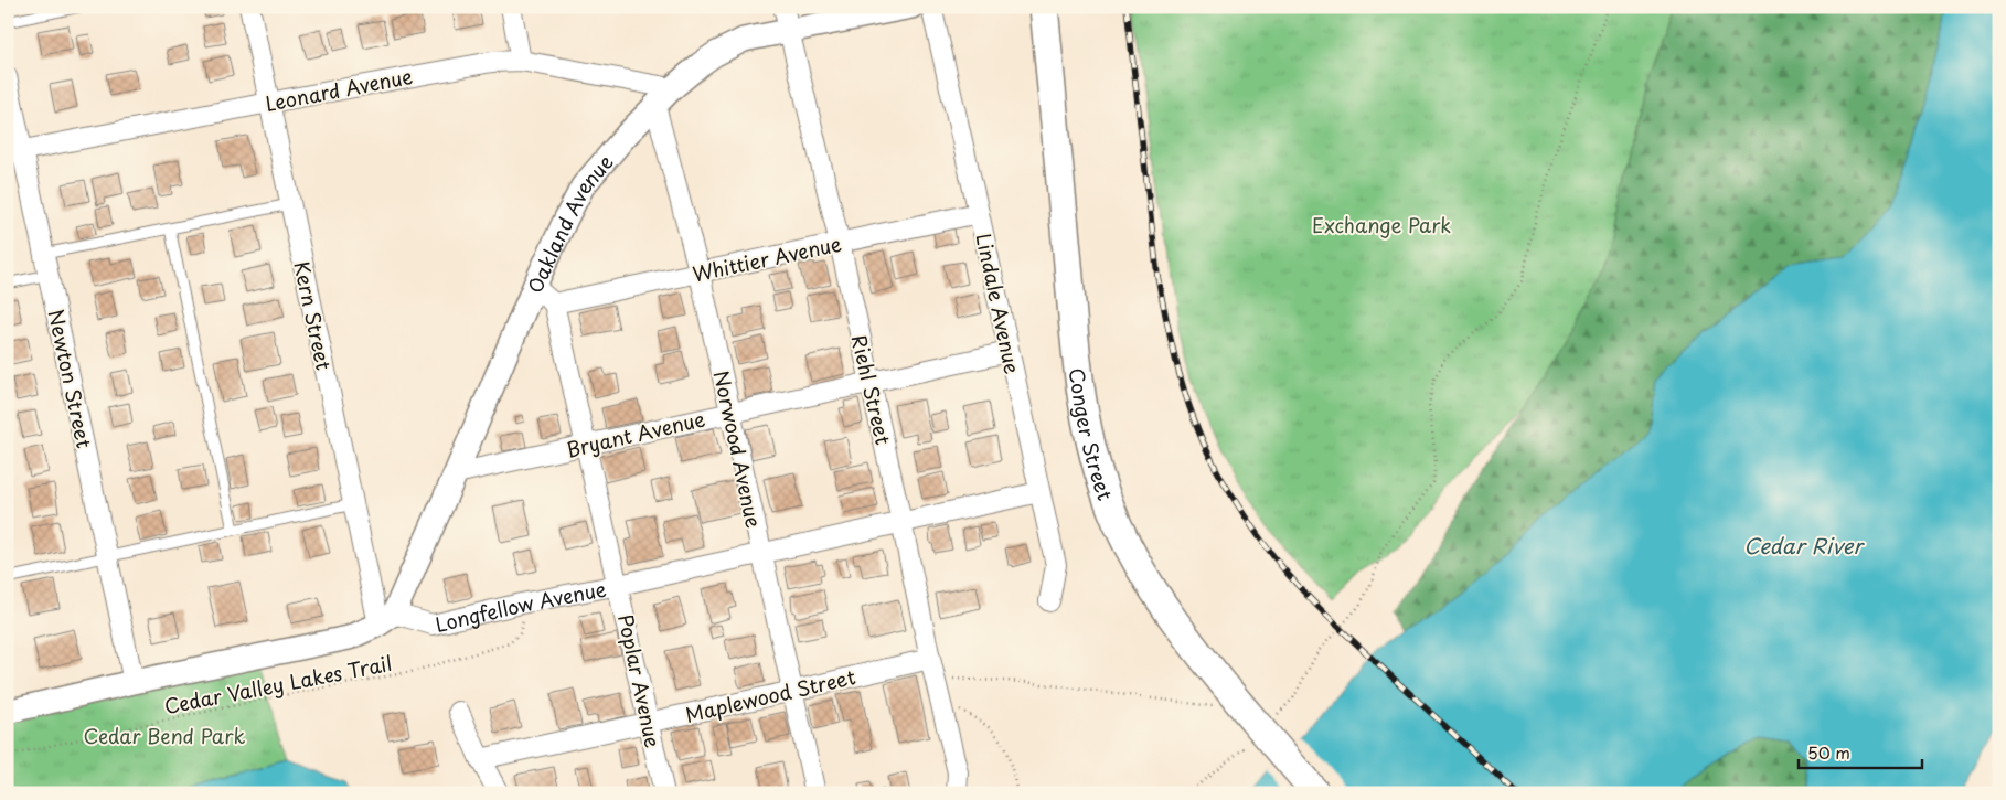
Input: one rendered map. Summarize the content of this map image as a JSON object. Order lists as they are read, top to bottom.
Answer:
{
  "streets": {
    "main road": ["Conger Street"],
    "street": [
      "Leonard Avenue",
      "Oakland Avenue",
      "Whittier Avenue",
      "Lindale Avenue",
      "Kern Street",
      "Newton Street",
      "Riehl Street",
      "Bryant Avenue",
      "Norwood Avenue",
      "Longfellow Avenue",
      "Poplar Avenue",
      "Maplewood Street"
    ],
    "path": ["Cedar Valley Lakes Trail"]
  },
  "crossings": [
    ["Leonard Avenue", "Oakland Avenue"],
    ["Leonard Avenue", "Kern Street"],
    ["Leonard Avenue", "Newton Street"],
    ["Oakland Avenue", "Kern Street"],
    ["Oakland Avenue", "Riehl Street"],
    ["Oakland Avenue", "Bryant Avenue"],
    ["Oakland Avenue", "Norwood Avenue"],
    ["Oakland Avenue", "Longfellow Avenue"],
    ["Whittier Avenue", "Lindale Avenue"],
    ["Whittier Avenue", "Riehl Street"],
    ["Whittier Avenue", "Norwood Avenue"],
    ["Whittier Avenue", "Poplar Avenue"],
    ["Lindale Avenue", "Bryant Avenue"],
    ["Lindale Avenue", "Longfellow Avenue"],
    ["Kern Street", "Longfellow Avenue"],
    ["Riehl Street", "Bryant Avenue"],
    ["Riehl Street", "Longfellow Avenue"],
    ["Riehl Street", "Maplewood Street"],
    ["Bryant Avenue", "Norwood Avenue"],
    ["Bryant Avenue", "Poplar Avenue"],
    ["Norwood Avenue", "Longfellow Avenue"],
    ["Norwood Avenue", "Maplewood Street"],
    ["Longfellow Avenue", "Poplar Avenue"],
    ["Longfellow Avenue", "Cedar Valley Lakes Trail"],
    ["Poplar Avenue", "Maplewood Street"]
  ],
  "water": ["Cedar River"],
  "parks": ["Exchange Park", "Cedar Bend Park"],
  "scale_bar": "50 m"
}
